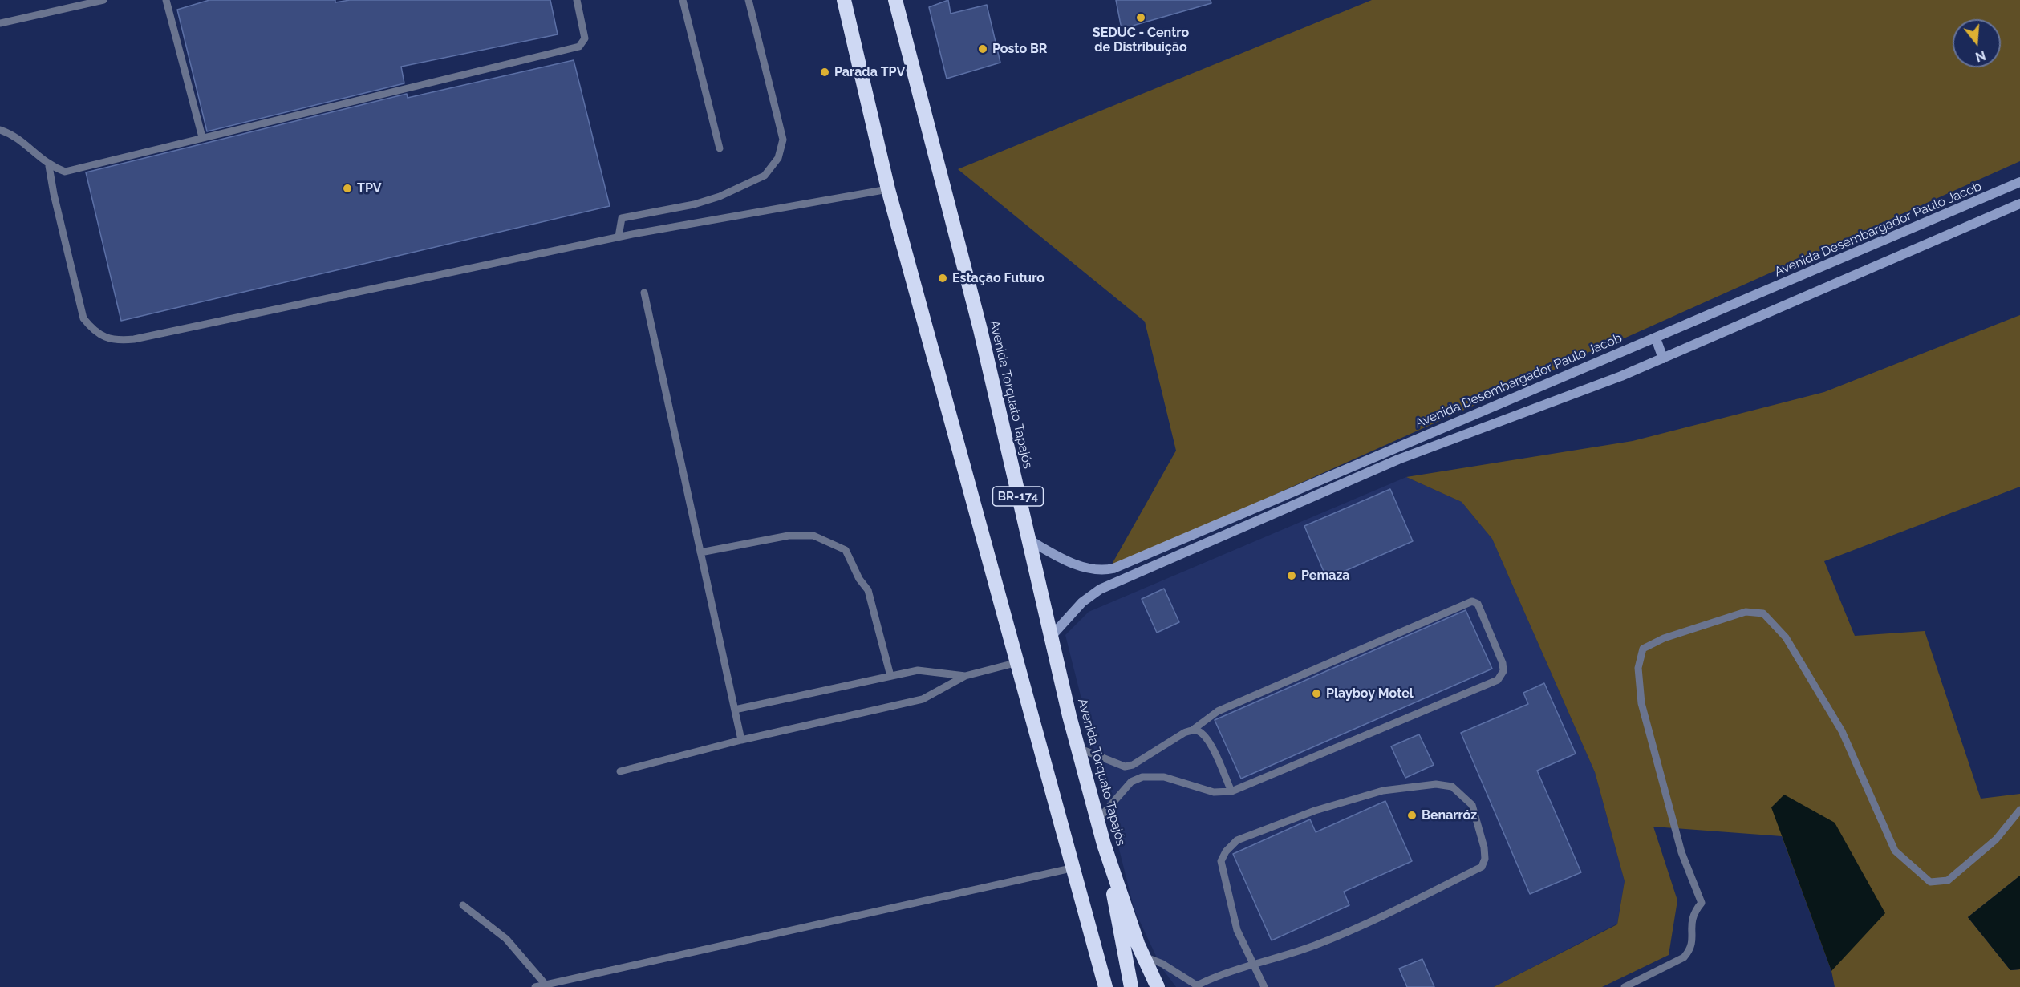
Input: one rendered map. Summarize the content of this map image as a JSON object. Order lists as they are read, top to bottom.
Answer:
{
  "streets": {
    "highway": ["Avenida Torquato Tapajós", "BR-174"],
    "street": ["Avenida Desembargador Paulo Jacob"]
  },
  "crossings": [
    ["Avenida Desembargador Paulo Jacob", "Avenida Torquato Tapajós"]
  ],
  "places": [
    "SEDUC - Centro de Distribuição",
    "Posto BR",
    "Parada TPV",
    "TPV",
    "Estação Futuro",
    "Pemaza",
    "Playboy Motel",
    "Benarróz"
  ],
  "north": "bottom"
}
